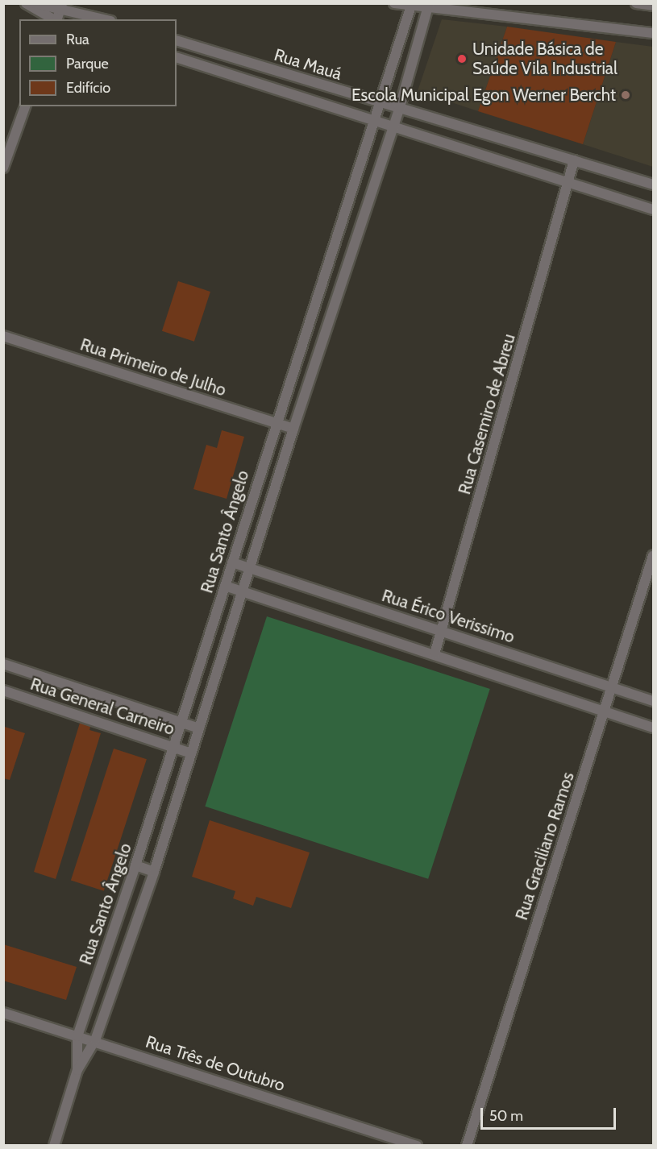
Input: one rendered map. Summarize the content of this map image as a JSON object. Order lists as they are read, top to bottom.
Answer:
{
  "streets": {
    "street": [
      "Rua Mauá",
      "Rua Primeiro de Julho",
      "Rua Casemiro de Abreu",
      "Rua Santo Ângelo",
      "Rua Érico Verissimo",
      "Rua General Carneiro",
      "Rua Graciliano Ramos",
      "Rua Três de Outubro"
    ]
  },
  "crossings": [
    ["Rua Mauá", "Rua Casemiro de Abreu"],
    ["Rua Mauá", "Rua Santo Ângelo"],
    ["Rua Primeiro de Julho", "Rua Santo Ângelo"],
    ["Rua Casemiro de Abreu", "Rua Érico Verissimo"],
    ["Rua Santo Ângelo", "Rua Érico Verissimo"],
    ["Rua Santo Ângelo", "Rua General Carneiro"],
    ["Rua Santo Ângelo", "Rua Três de Outubro"],
    ["Rua Érico Verissimo", "Rua Graciliano Ramos"]
  ],
  "places": ["Unidade Básica de Saúde Vila Industrial", "Escola Municipal Egon Werner Bercht"],
  "legend": ["Rua", "Parque", "Edifício"],
  "scale_bar": "50 m"
}
